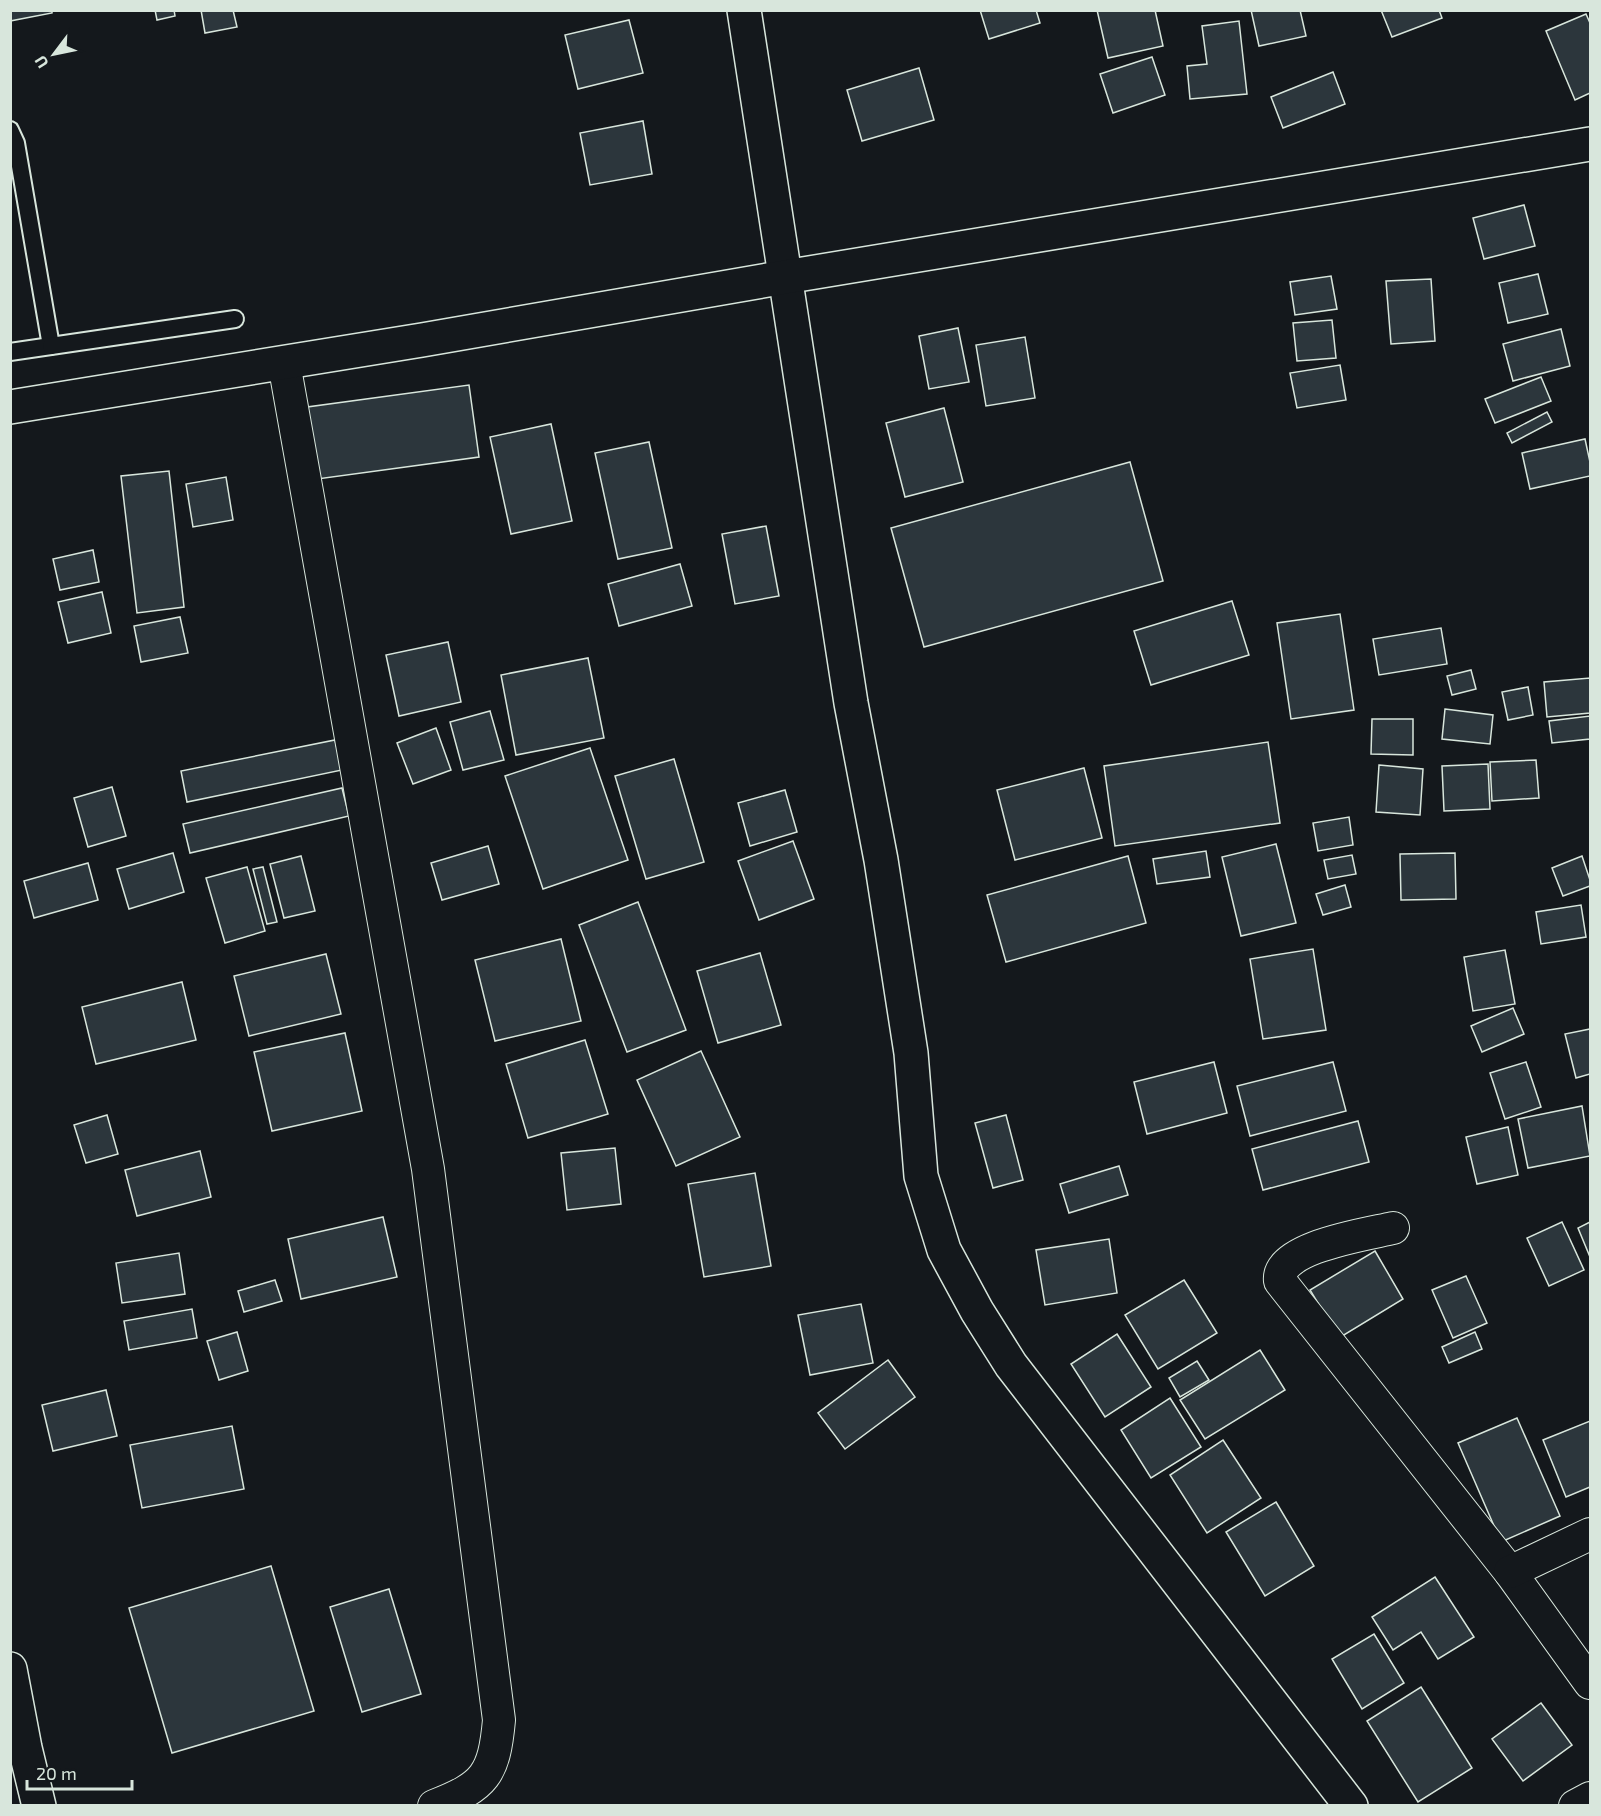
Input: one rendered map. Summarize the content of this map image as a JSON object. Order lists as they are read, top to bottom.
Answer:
{
  "scale_bar": "20 m",
  "north": "bottom left"
}
